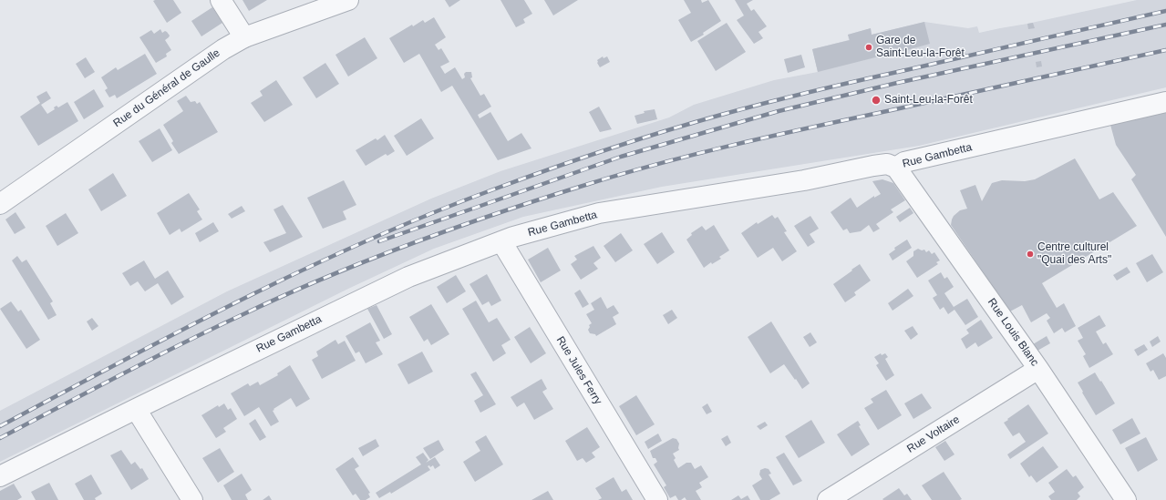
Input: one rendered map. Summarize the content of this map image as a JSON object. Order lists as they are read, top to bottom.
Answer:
{
  "streets": {
    "street": [
      "Rue du Général de Gaulle",
      "Rue Gambetta",
      "Rue Louis Blanc",
      "Rue Jules Ferry",
      "Rue Voltaire"
    ]
  },
  "crossings": [
    ["Rue Gambetta", "Rue Louis Blanc"],
    ["Rue Gambetta", "Rue Jules Ferry"],
    ["Rue Louis Blanc", "Rue Voltaire"]
  ],
  "places": ["Gare de Saint-Leu-la-Forêt", "Saint-Leu-la-Forêt", "Centre culturel \"Quai des Arts\""]
}
